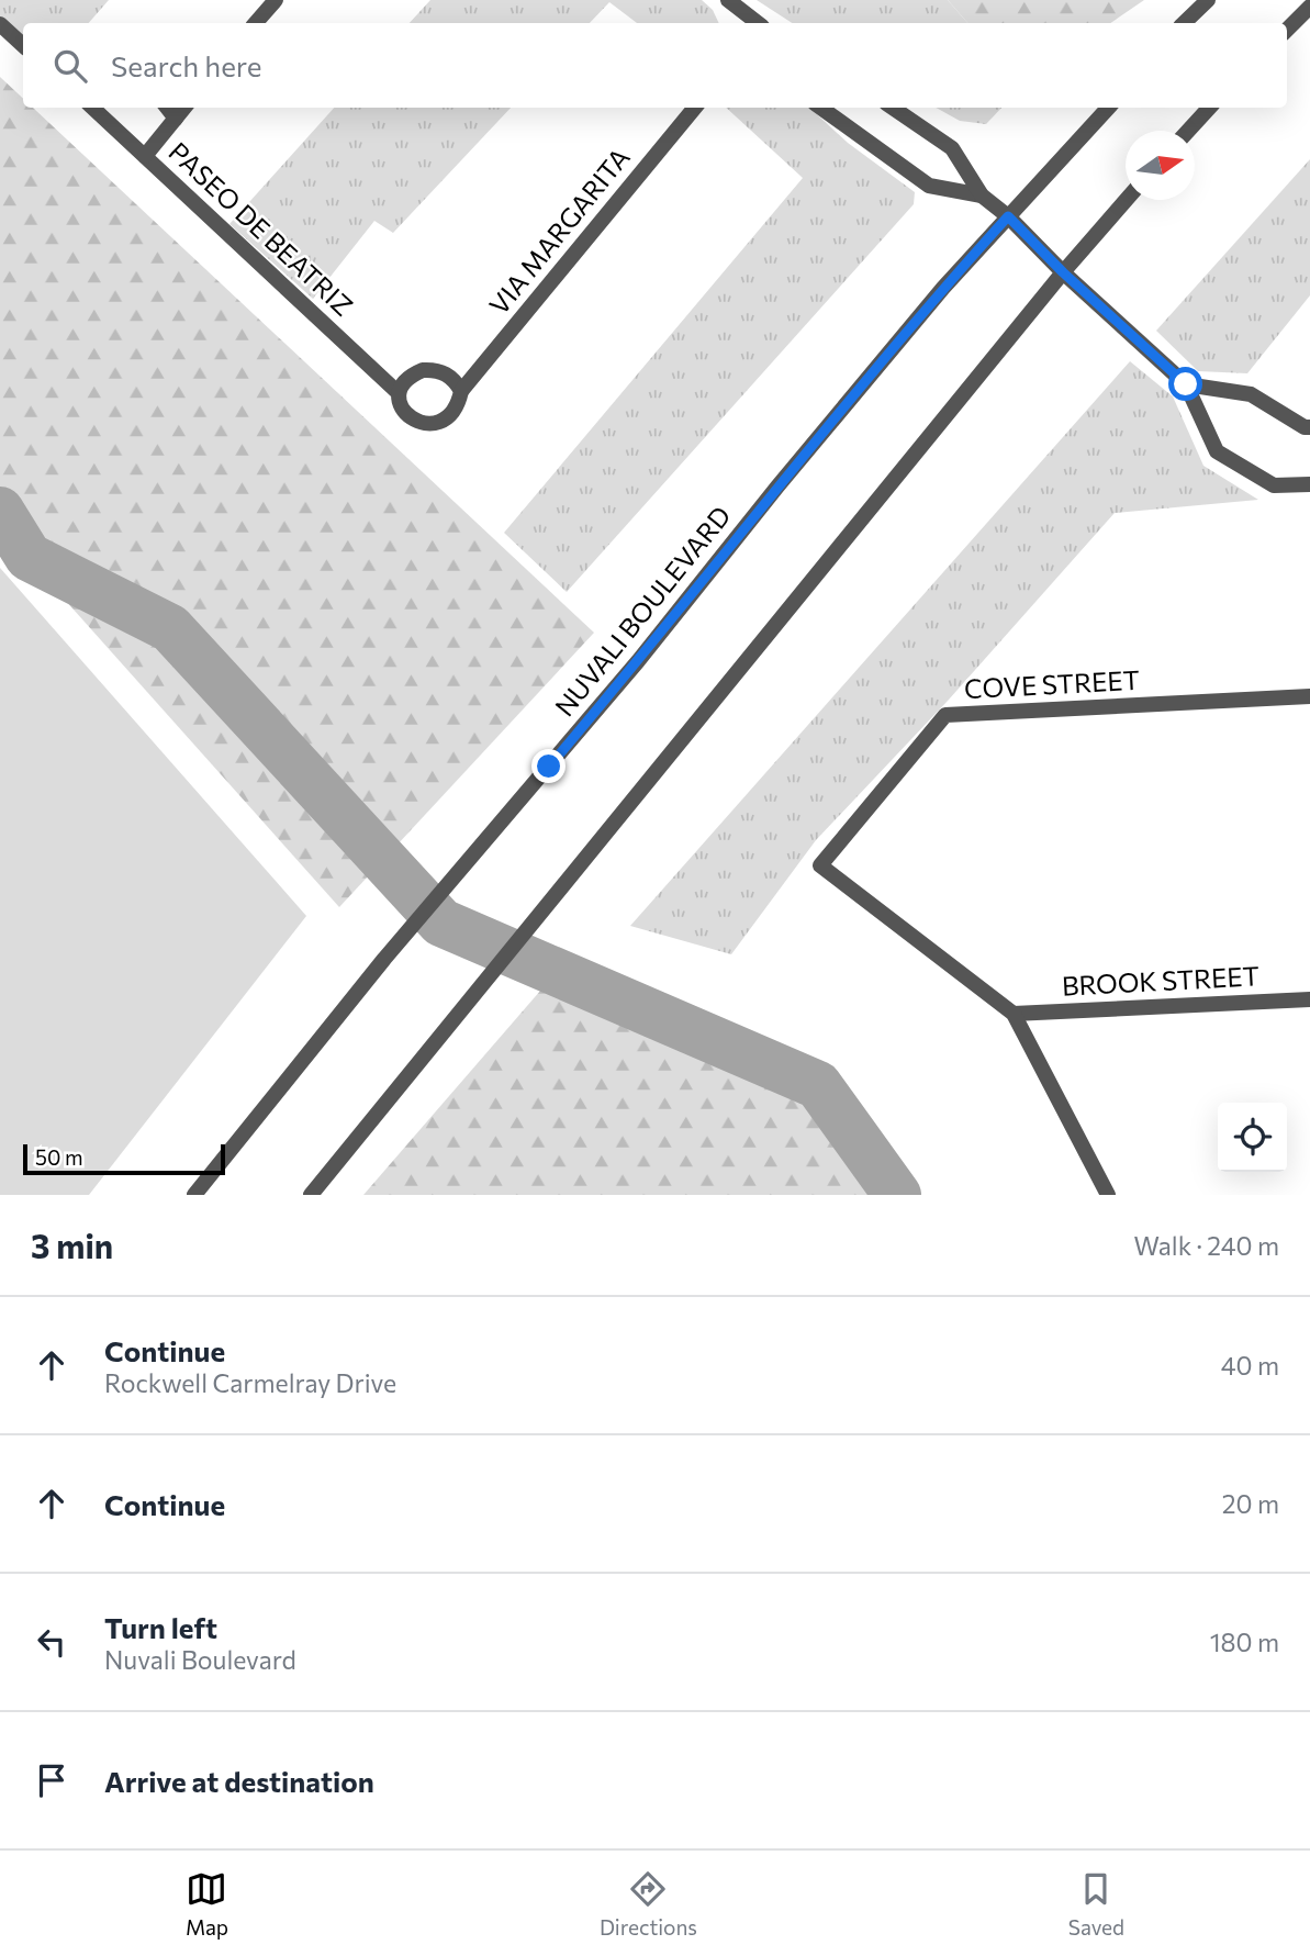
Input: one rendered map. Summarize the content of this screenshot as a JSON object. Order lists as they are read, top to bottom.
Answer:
{
  "streets": {
    "street": [
      "PASEO DE BEATRIZ",
      "VIA MARGARITA",
      "NUVALI BOULEVARD",
      "COVE STREET",
      "BROOK STREET"
    ]
  },
  "crossings": [
    ["PASEO DE BEATRIZ", "VIA MARGARITA"],
    ["COVE STREET", "BROOK STREET"]
  ],
  "scale_bar": "50 m",
  "north": "right",
  "page": {
    "search": "Search here",
    "scale": "50 m",
    "heading": ["3 min", "Walk · 240 m"],
    "list": [
      ["Continue", "Rockwell Carmelray Drive", "40 m"],
      ["Continue", "20 m"],
      ["Turn left", "Nuvali Boulevard", "180 m"],
      "Arrive at destination"
    ],
    "nav": ["Map", "Directions", "Saved"]
  }
}
